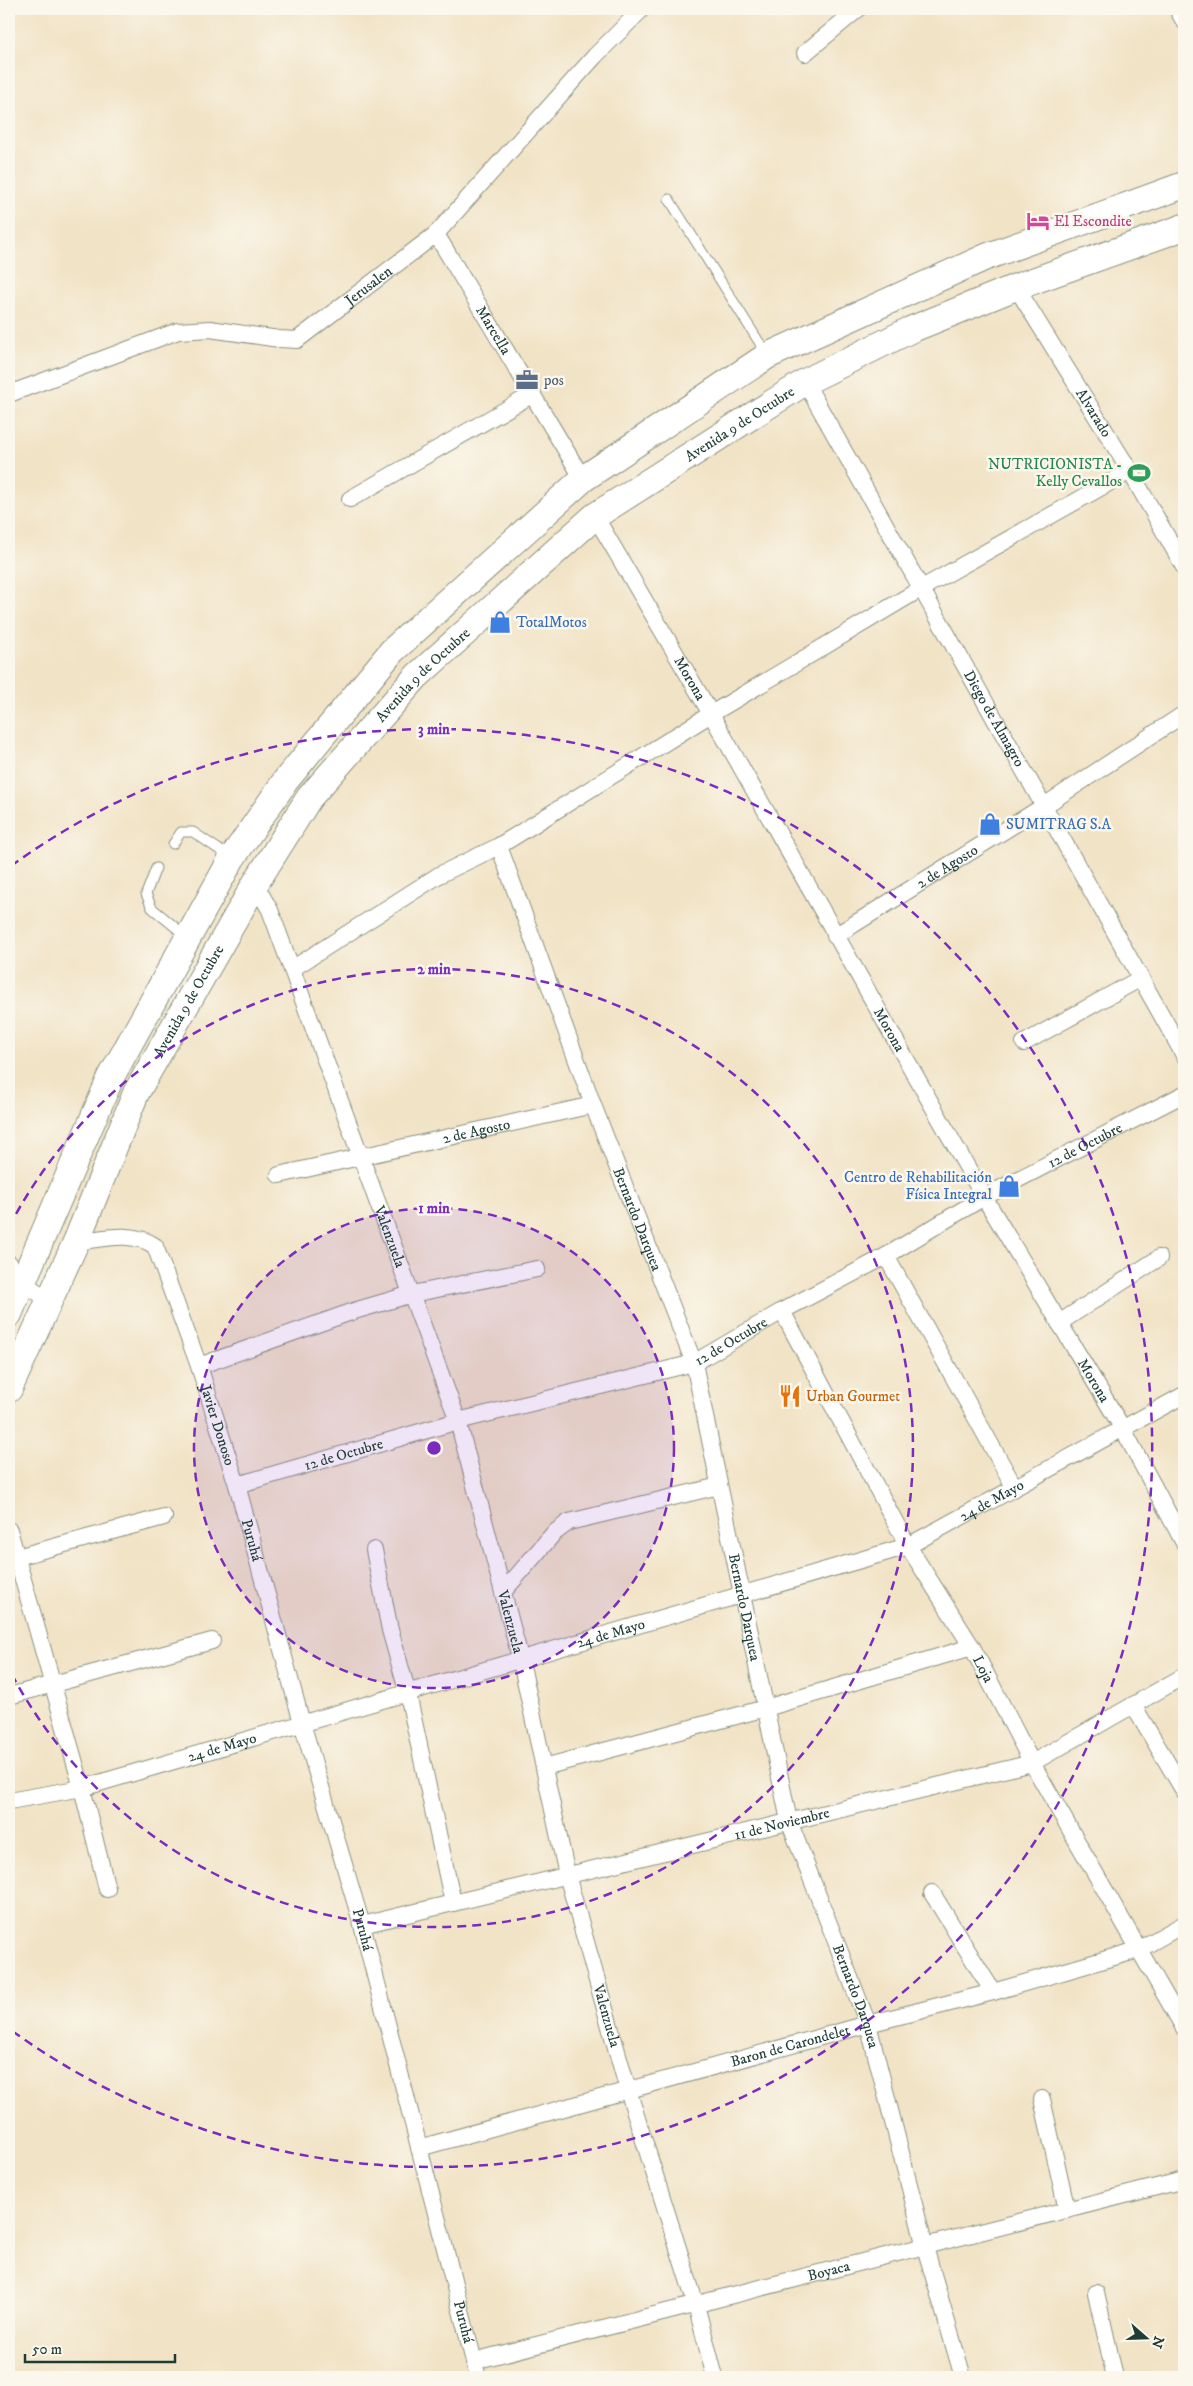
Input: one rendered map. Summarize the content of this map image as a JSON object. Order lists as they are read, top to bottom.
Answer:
{
  "streets": {
    "main road": ["Avenida 9 de Octubre"],
    "street": [
      "Jerusalen",
      "Marcella",
      "Alvarado",
      "Morona",
      "Diego de Almagro",
      "2 de Agosto",
      "12 de Octubre",
      "Bernardo Darquea",
      "Valenzuela",
      "Javier Donoso",
      "24 de Mayo",
      "Puruhá",
      "Loja",
      "11 de Noviembre",
      "Baron de Carondelet",
      "Boyaca"
    ]
  },
  "crossings": [
    ["Jerusalen", "Marcella"],
    ["Marcella", "Avenida 9 de Octubre"],
    ["Alvarado", "Avenida 9 de Octubre"],
    ["Avenida 9 de Octubre", "Morona"],
    ["Avenida 9 de Octubre", "Diego de Almagro"],
    ["Avenida 9 de Octubre", "Valenzuela"],
    ["Avenida 9 de Octubre", "Javier Donoso"],
    ["Morona", "2 de Agosto"],
    ["Morona", "12 de Octubre"],
    ["Morona", "24 de Mayo"],
    ["Diego de Almagro", "2 de Agosto"],
    ["2 de Agosto", "Bernardo Darquea"],
    ["2 de Agosto", "Valenzuela"],
    ["12 de Octubre", "Bernardo Darquea"],
    ["12 de Octubre", "Valenzuela"],
    ["12 de Octubre", "Javier Donoso"],
    ["12 de Octubre", "Puruhá"],
    ["12 de Octubre", "Loja"],
    ["Bernardo Darquea", "24 de Mayo"],
    ["Bernardo Darquea", "11 de Noviembre"],
    ["Bernardo Darquea", "Baron de Carondelet"],
    ["Bernardo Darquea", "Boyaca"],
    ["Valenzuela", "24 de Mayo"],
    ["Valenzuela", "11 de Noviembre"],
    ["Valenzuela", "Baron de Carondelet"],
    ["Valenzuela", "Boyaca"],
    ["Javier Donoso", "Puruhá"],
    ["24 de Mayo", "Puruhá"],
    ["24 de Mayo", "Loja"],
    ["Puruhá", "11 de Noviembre"],
    ["Puruhá", "Baron de Carondelet"],
    ["Puruhá", "Boyaca"],
    ["Loja", "11 de Noviembre"],
    ["Loja", "Baron de Carondelet"]
  ],
  "places": {
    "hotel": ["El Escondite"],
    "office": ["pos"],
    "sports": ["NUTRICIONISTA - Kelly Cevallos"],
    "shop": ["TotalMotos", "SUMITRAG S.A", "Centro de Rehabilitación Física Integral"],
    "restaurant": ["Urban Gourmet"]
  },
  "scale_bar": "50 m",
  "north": "right",
  "rings": ["3 min", "2 min", "1 min"]
}
